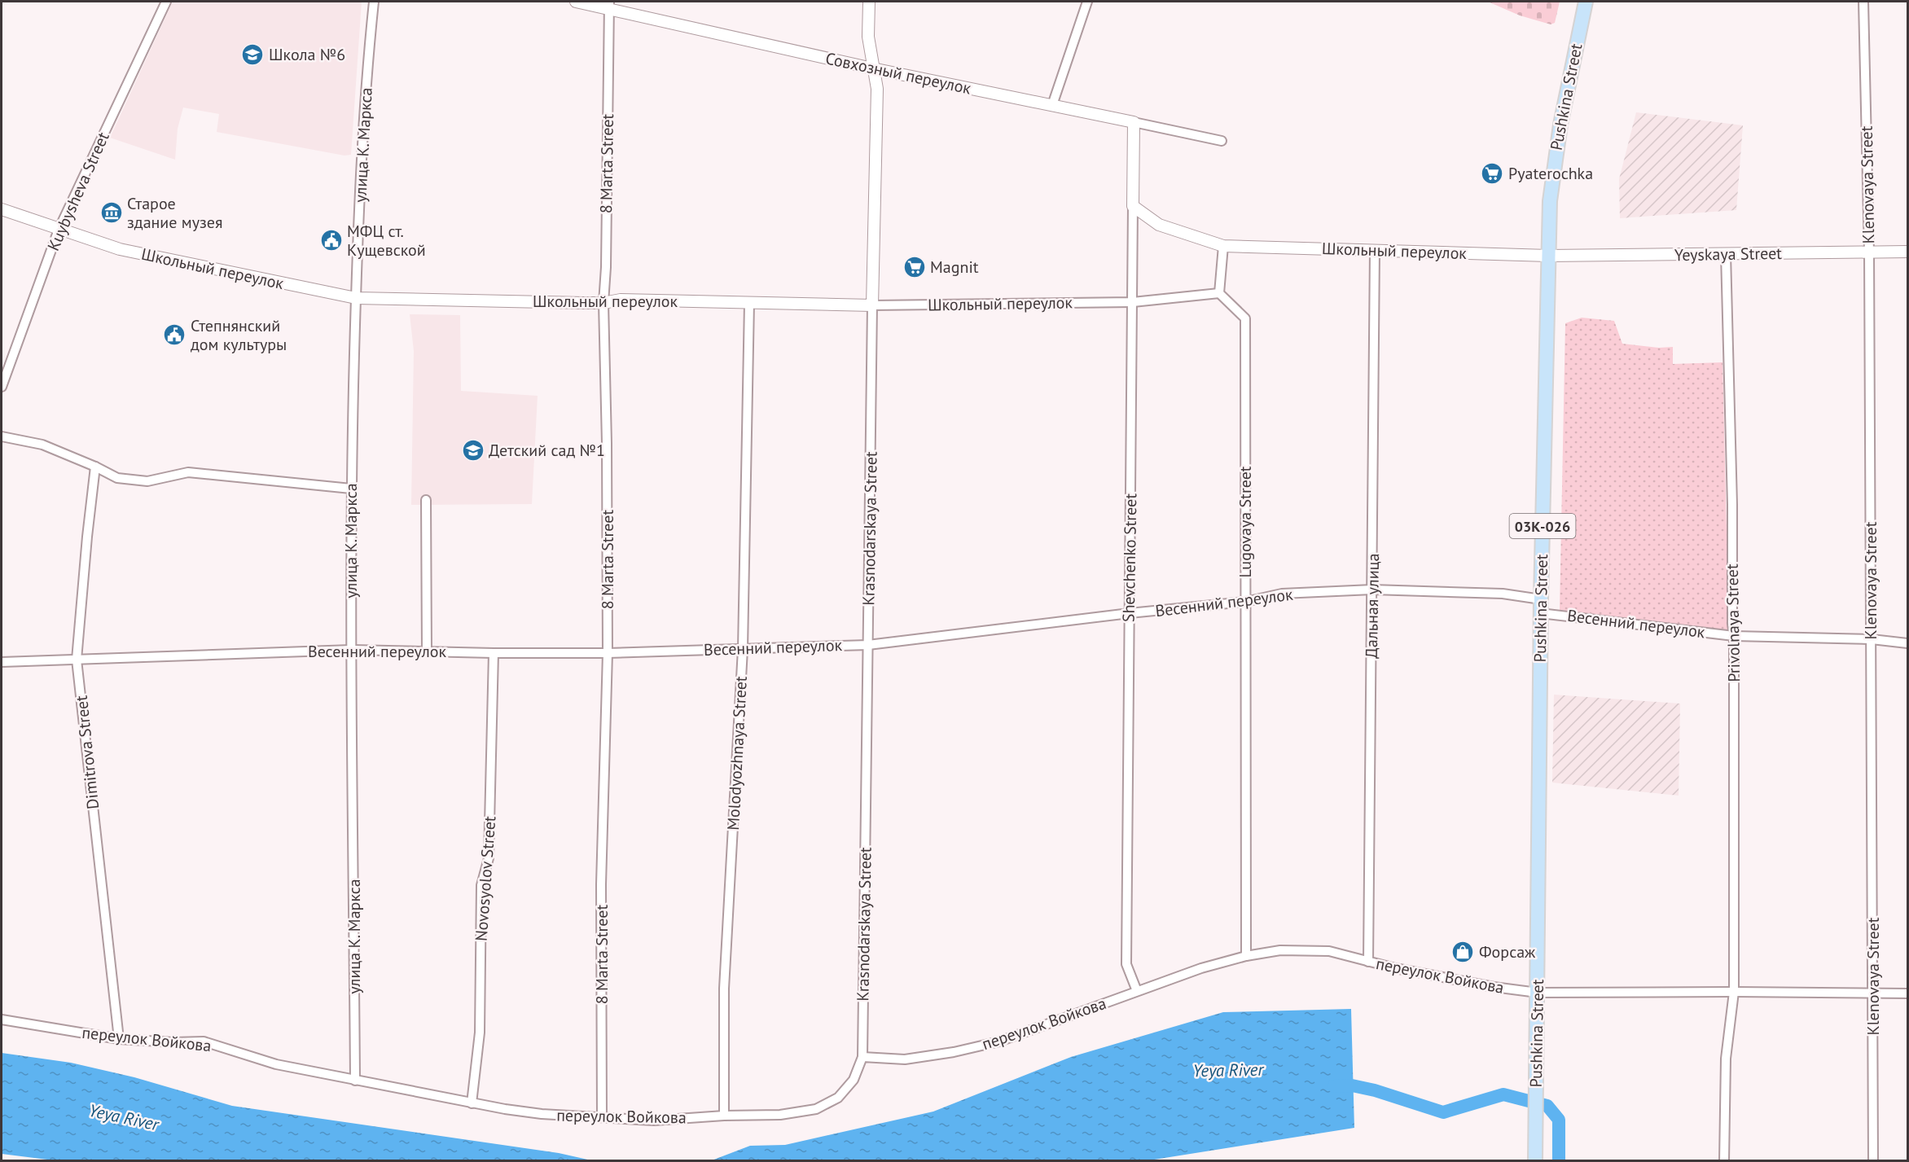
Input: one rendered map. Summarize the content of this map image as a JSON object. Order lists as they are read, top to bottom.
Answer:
{
  "streets": {
    "main road": ["Pushkina Street", "03К-026"],
    "street": [
      "Совхозный переулок",
      "улица К. Маркса",
      "8 Marta Street",
      "Klenovaya Street",
      "Kuybysheva Street",
      "Школьный переулок",
      "Yeyskaya Street",
      "Lugovaya Street",
      "Krasnodarskaya Street",
      "Shevchenko Street",
      "Весенний переулок",
      "Дальная улица",
      "Privolnaya Street",
      "Dimitrova Street",
      "Molodyozhnaya Street",
      "Novosyolov Street",
      "переулок Войкова"
    ]
  },
  "crossings": [
    ["Совхозный переулок", "8 Marta Street"],
    ["Совхозный переулок", "Krasnodarskaya Street"],
    ["Совхозный переулок", "Shevchenko Street"],
    ["Pushkina Street", "Школьный переулок"],
    ["Pushkina Street", "Yeyskaya Street"],
    ["Pushkina Street", "Весенний переулок"],
    ["Pushkina Street", "переулок Войкова"],
    ["улица К. Маркса", "Школьный переулок"],
    ["улица К. Маркса", "Весенний переулок"],
    ["улица К. Маркса", "переулок Войкова"],
    ["8 Marta Street", "Школьный переулок"],
    ["8 Marta Street", "Весенний переулок"],
    ["8 Marta Street", "переулок Войкова"],
    ["Klenovaya Street", "Yeyskaya Street"],
    ["Klenovaya Street", "Весенний переулок"],
    ["Klenovaya Street", "переулок Войкова"],
    ["Kuybysheva Street", "Школьный переулок"],
    ["Школьный переулок", "Yeyskaya Street"],
    ["Школьный переулок", "Lugovaya Street"],
    ["Школьный переулок", "Krasnodarskaya Street"],
    ["Школьный переулок", "Shevchenko Street"],
    ["Школьный переулок", "Дальная улица"],
    ["Школьный переулок", "Molodyozhnaya Street"],
    ["Yeyskaya Street", "Privolnaya Street"],
    ["Lugovaya Street", "Весенний переулок"],
    ["Lugovaya Street", "переулок Войкова"],
    ["Krasnodarskaya Street", "Весенний переулок"],
    ["Krasnodarskaya Street", "переулок Войкова"],
    ["Shevchenko Street", "Весенний переулок"],
    ["Shevchenko Street", "переулок Войкова"],
    ["Весенний переулок", "Дальная улица"],
    ["Весенний переулок", "Privolnaya Street"],
    ["Весенний переулок", "Dimitrova Street"],
    ["Весенний переулок", "Molodyozhnaya Street"],
    ["Весенний переулок", "Novosyolov Street"],
    ["Дальная улица", "переулок Войкова"],
    ["Privolnaya Street", "переулок Войкова"],
    ["Dimitrova Street", "переулок Войкова"],
    ["Molodyozhnaya Street", "переулок Войкова"],
    ["Novosyolov Street", "переулок Войкова"]
  ],
  "water": ["Yeya River"],
  "places": {
    "school or university": ["Школа №6", "Детский сад №1"],
    "supermarket": ["Pyaterochka", "Magnit"],
    "museum": ["Старое здание музея"],
    "public building": ["МФЦ ст. Кущевской", "Степнянский дом культуры"],
    "shop": ["Форсаж"]
  }
}
